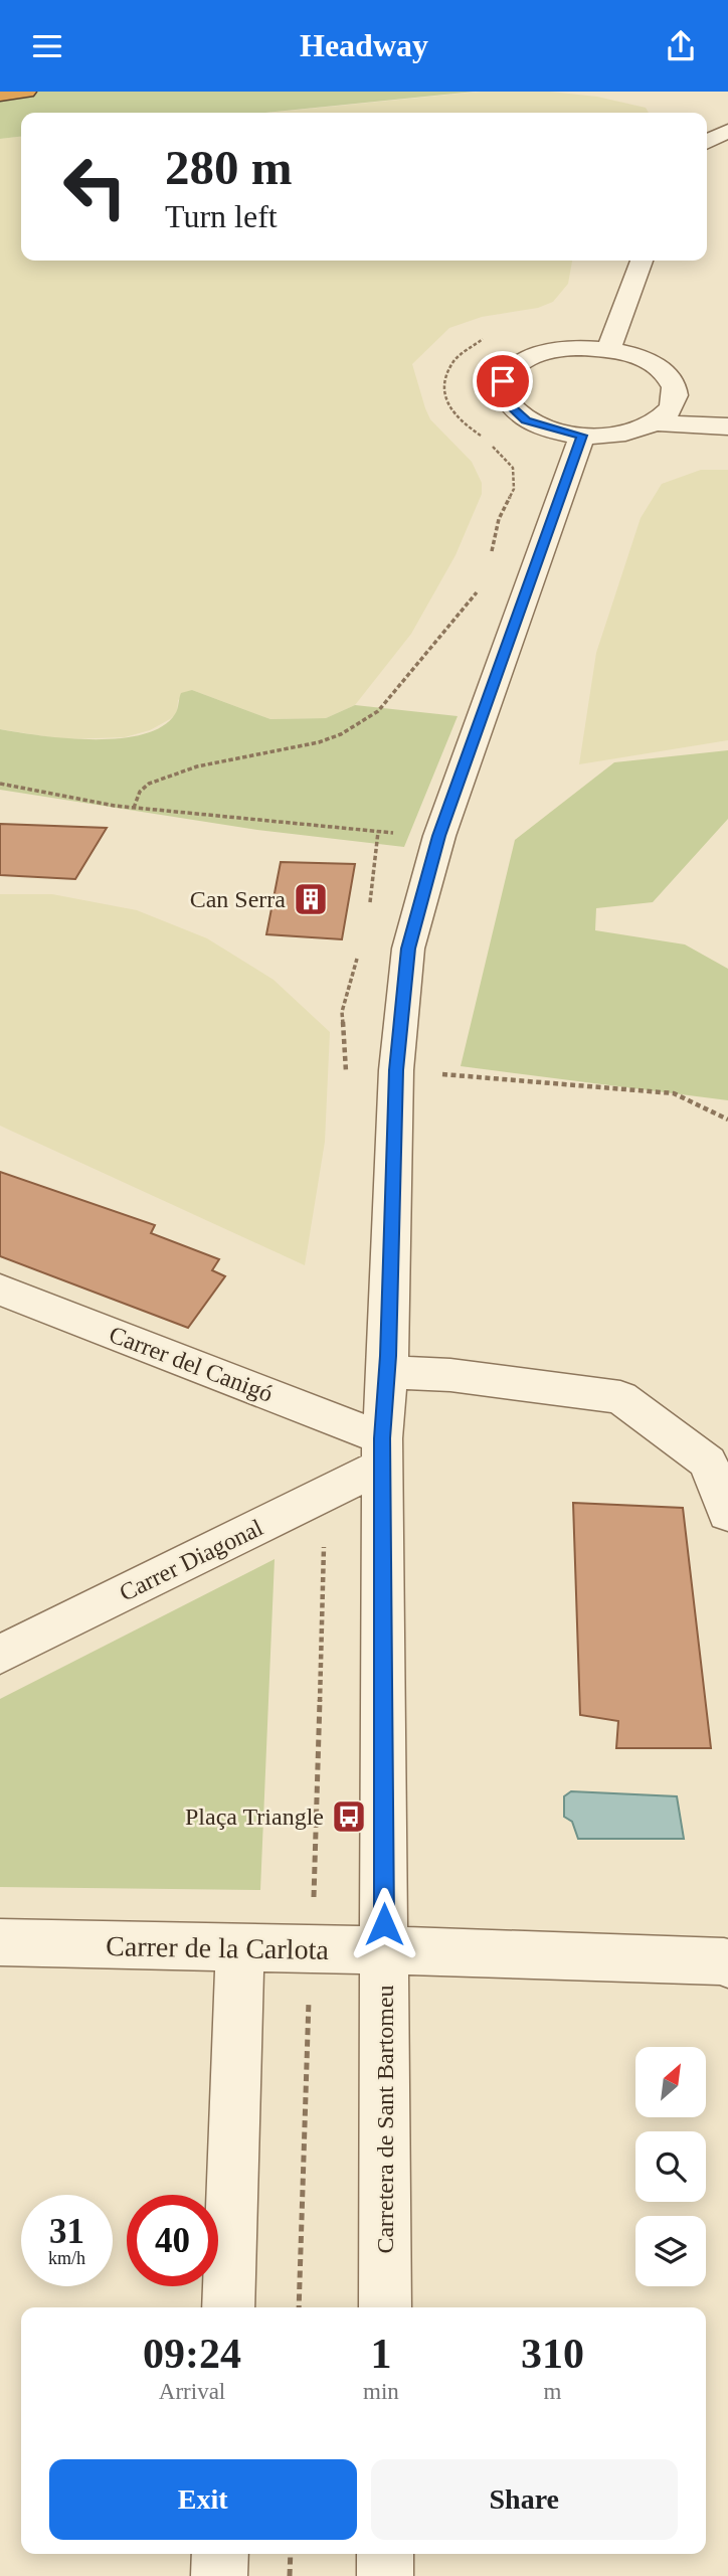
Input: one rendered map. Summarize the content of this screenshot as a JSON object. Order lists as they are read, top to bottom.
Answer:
{
  "streets": {
    "street": [
      "Carrer del Canigó",
      "Carrer Diagonal",
      "Carrer de la Carlota",
      "Carretera de Sant Bartomeu"
    ]
  },
  "crossings": [
    ["Carrer del Canigó", "Carrer Diagonal"],
    ["Carrer del Canigó", "Carretera de Sant Bartomeu"],
    ["Carrer Diagonal", "Carretera de Sant Bartomeu"],
    ["Carrer de la Carlota", "Carretera de Sant Bartomeu"]
  ],
  "places": {
    "building": ["Can Serra"],
    "bus stop": ["Plaça Triangle"]
  },
  "north": "top right",
  "page": {
    "header": "Headway",
    "turn": ["280 m", "Turn left"],
    "speed": "31 km/h",
    "limit": "40",
    "eta": [
      "09:24",
      "Arrival",
      "1",
      "min",
      "310",
      "m"
    ],
    "buttons": ["Exit", "Share"]
  }
}
